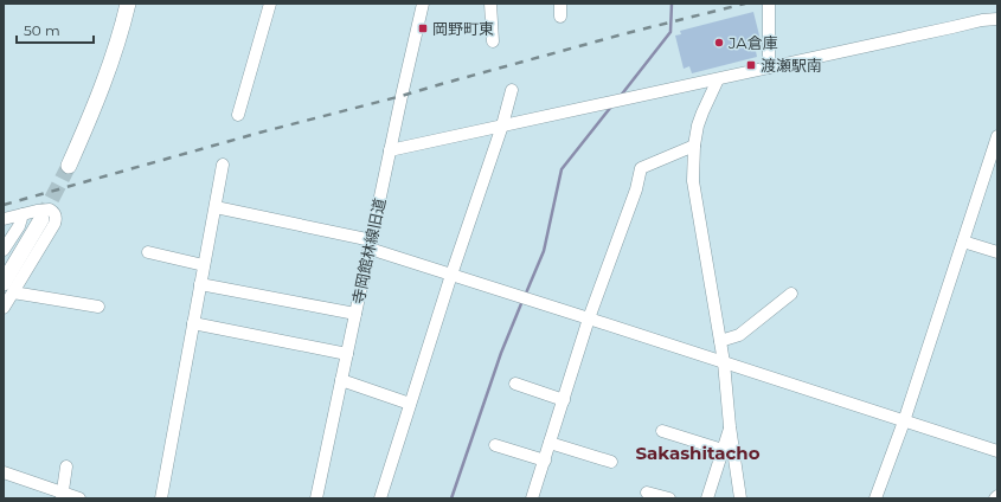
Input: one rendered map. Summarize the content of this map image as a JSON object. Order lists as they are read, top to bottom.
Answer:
{
  "streets": {
    "street": ["寺岡館林線旧道"]
  },
  "districts": ["Sakashitacho"],
  "places": {
    "transit": ["岡野町東", "渡瀬駅南"],
    "other": ["JA倉庫"]
  },
  "scale_bar": "50 m"
}
